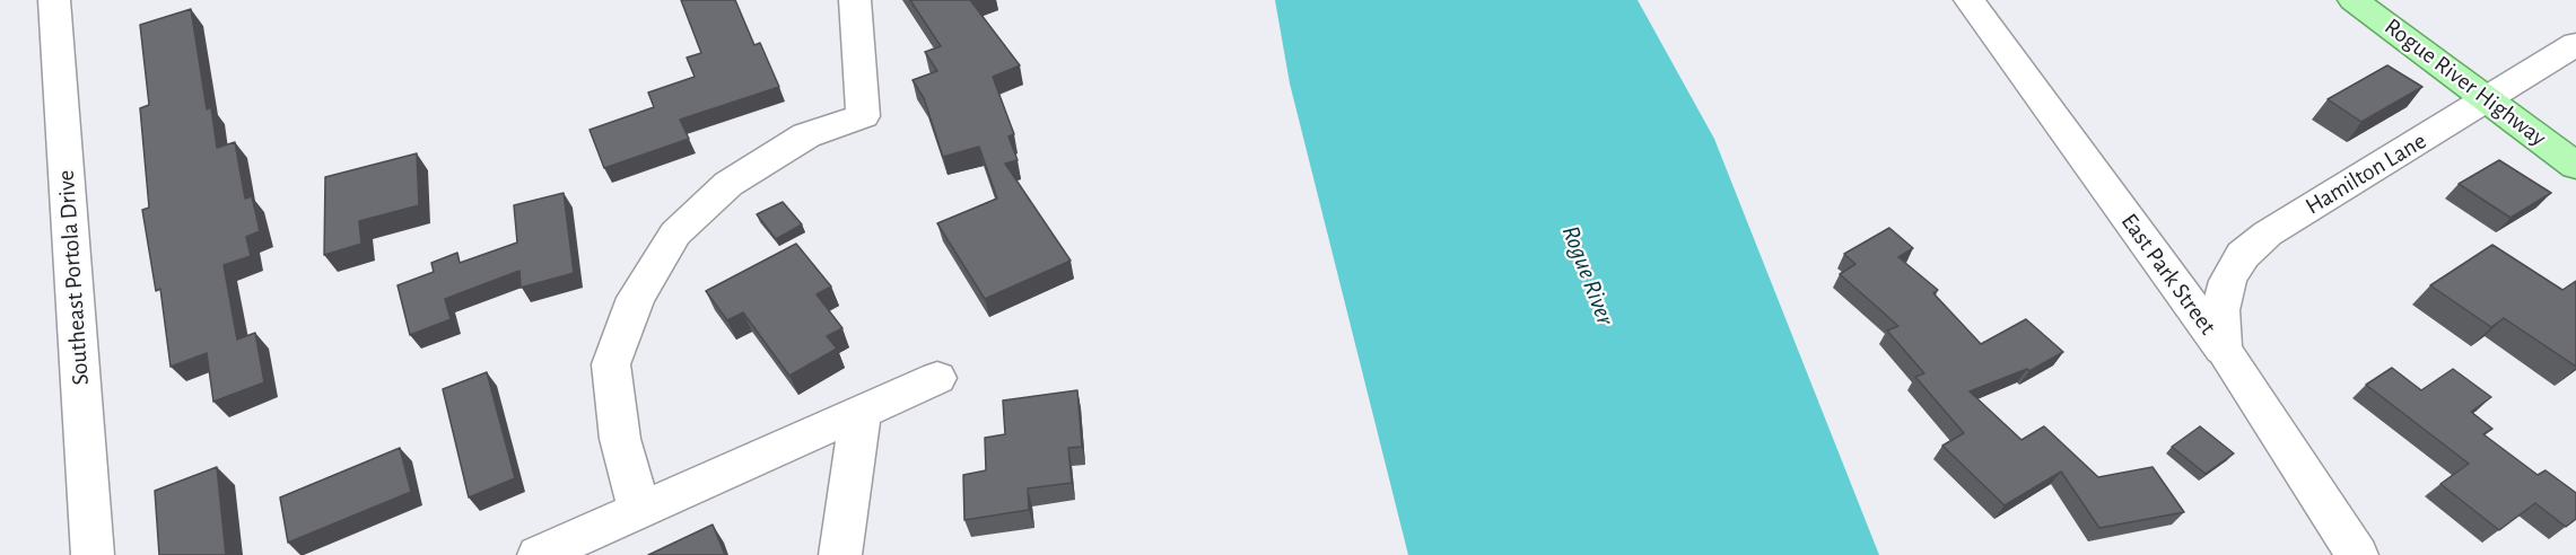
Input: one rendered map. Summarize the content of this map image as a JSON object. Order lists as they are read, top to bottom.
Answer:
{
  "streets": {
    "main road": ["Rogue River Highway"],
    "street": ["Hamilton Lane", "East Park Street", "Southeast Portola Drive"]
  },
  "crossings": [
    ["Rogue River Highway", "Hamilton Lane"],
    ["Hamilton Lane", "East Park Street"]
  ],
  "water": ["Rogue River"]
}
